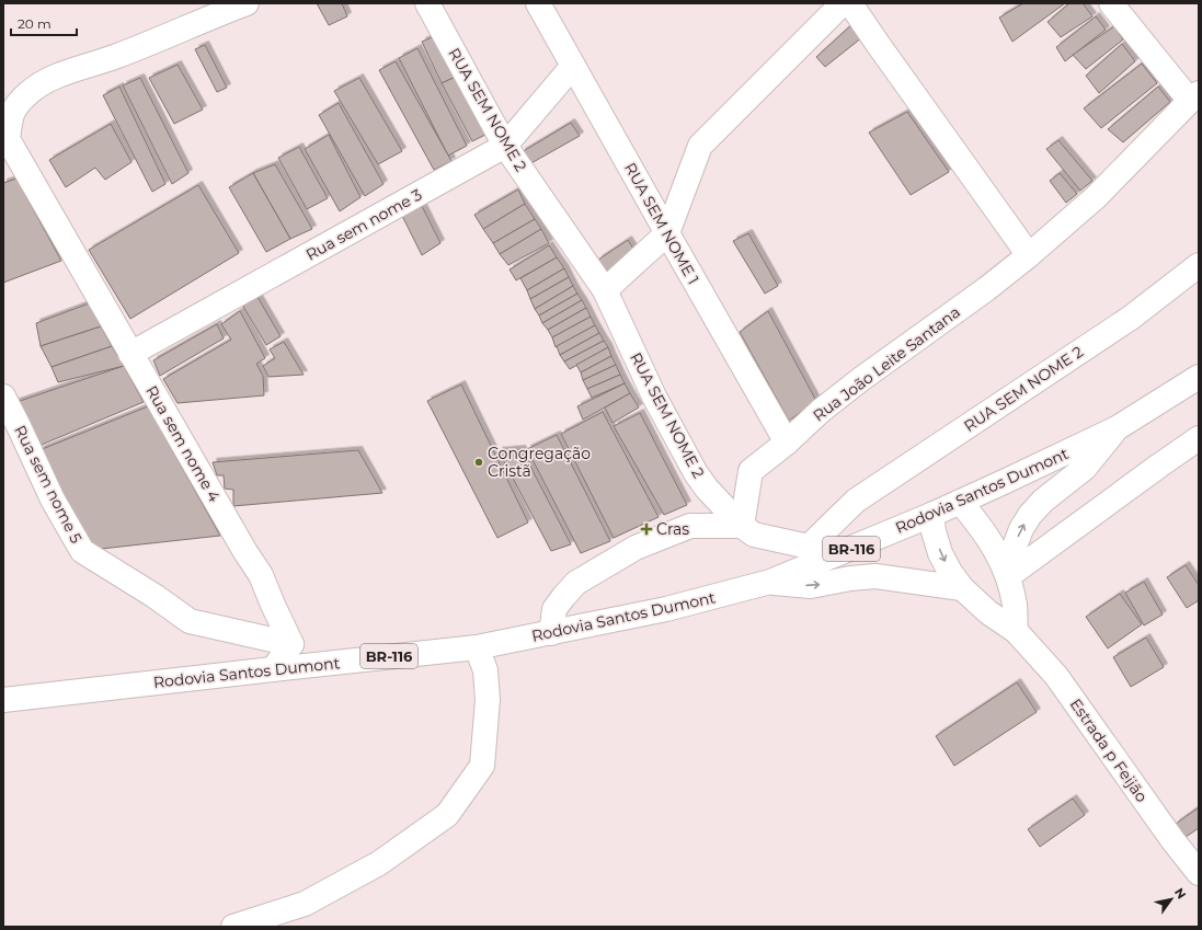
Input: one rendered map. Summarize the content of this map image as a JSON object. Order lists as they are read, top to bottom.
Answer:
{
  "streets": {
    "main road": [
      "RUA SEM NOME 2",
      "RUA SEM NOME 1",
      "Rua sem nome 3",
      "Rua João Leite Santana",
      "Rua sem nome 4",
      "Rua sem nome 5",
      "Rodovia Santos Dumont",
      "BR-116",
      "Estrada p Feijão"
    ]
  },
  "crossings": [
    ["RUA SEM NOME 2", "Rua sem nome 3"],
    ["RUA SEM NOME 2", "Rua João Leite Santana"],
    ["RUA SEM NOME 1", "Rua sem nome 3"],
    ["RUA SEM NOME 1", "Rua João Leite Santana"],
    ["Rua sem nome 3", "Rua sem nome 4"],
    ["Rua sem nome 4", "Rua sem nome 5"],
    ["Rodovia Santos Dumont", "Estrada p Feijão"]
  ],
  "places": {
    "other": ["Congregação Cristã"],
    "health": ["Cras"]
  },
  "scale_bar": "20 m",
  "north": "top right"
}
